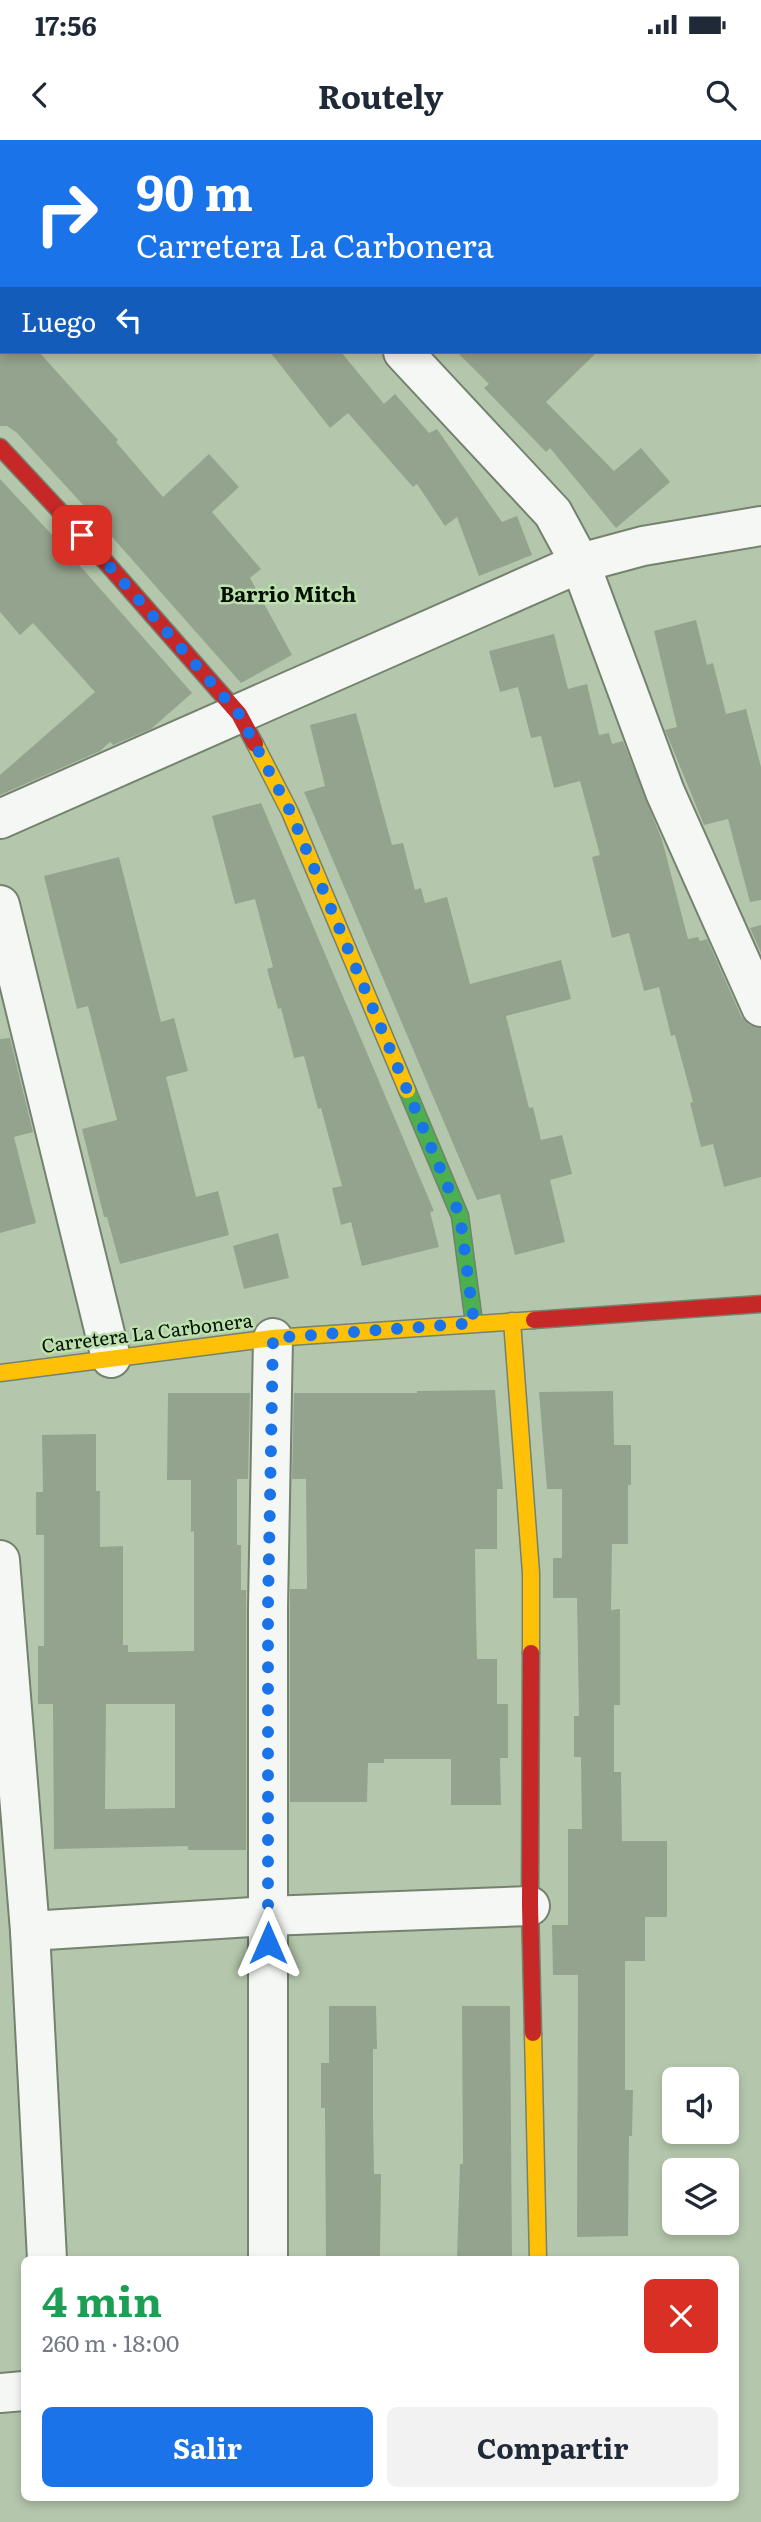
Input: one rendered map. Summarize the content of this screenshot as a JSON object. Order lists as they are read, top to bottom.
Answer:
{
  "streets": {
    "street": ["Carretera La Carbonera"]
  },
  "districts": ["Barrio Mitch"],
  "page": {
    "status": "17:56",
    "header": "Routely",
    "turn": ["90 m", "Carretera La Carbonera"],
    "then": "Luego",
    "heading": ["4 min", "260 m · 18:00"],
    "buttons": ["Salir", "Compartir"]
  }
}
